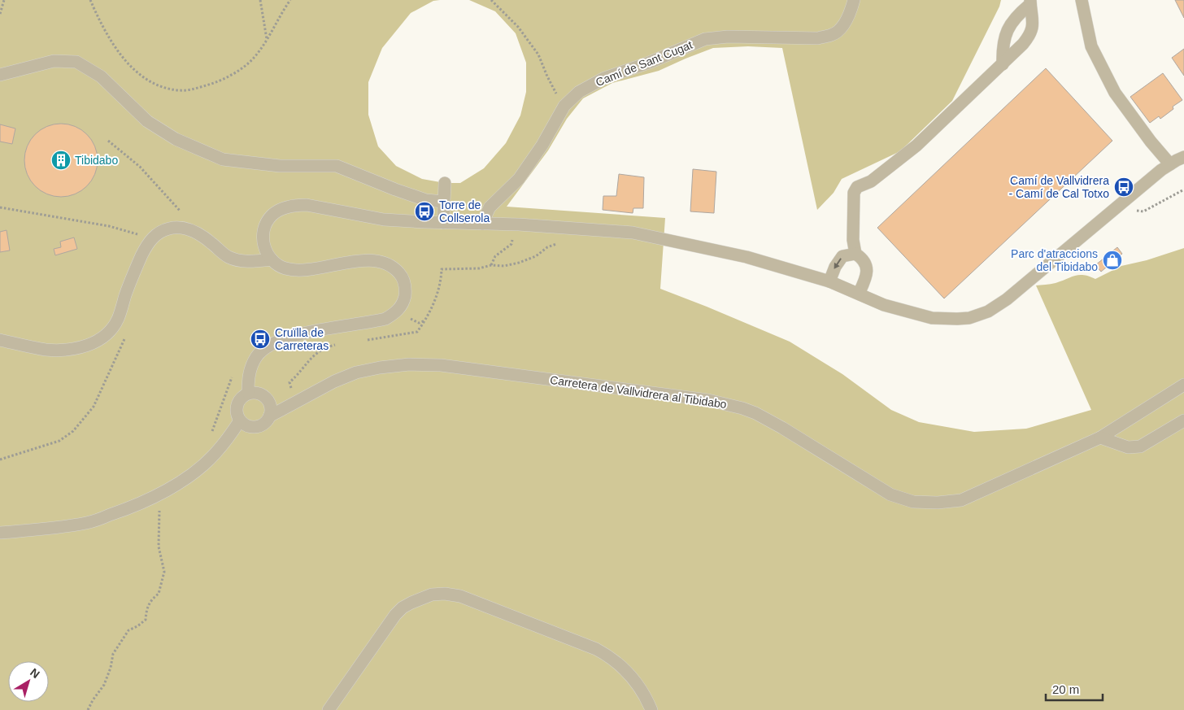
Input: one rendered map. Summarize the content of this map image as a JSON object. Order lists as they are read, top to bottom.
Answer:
{
  "streets": {
    "street": ["Camí de Sant Cugat", "Carretera de Vallvidrera al Tibidabo"]
  },
  "places": {
    "building": ["Tibidabo"],
    "bus stop": ["Camí de Vallvidrera - Camí de Cal Totxo", "Torre de Collserola", "Cruïlla de Carreteras"],
    "shop": ["Parc d'atraccions del Tibidabo"]
  },
  "scale_bar": "20 m",
  "north": "top right"
}
